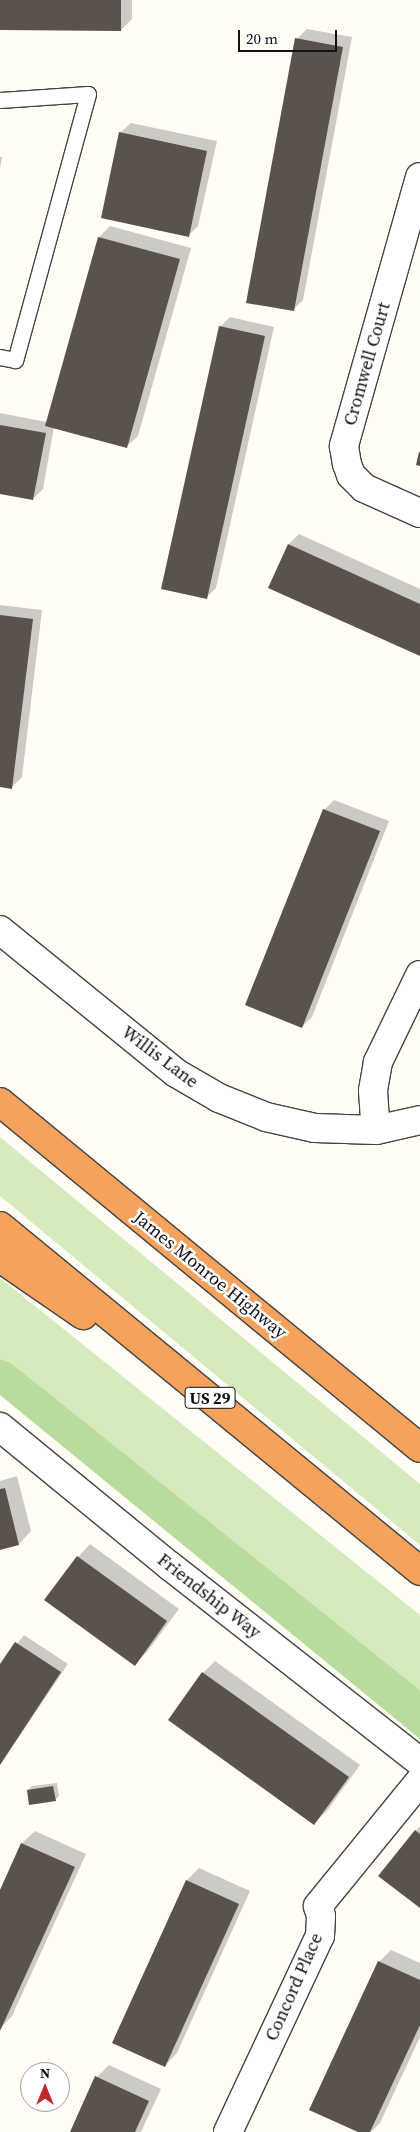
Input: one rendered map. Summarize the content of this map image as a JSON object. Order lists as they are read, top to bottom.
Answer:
{
  "streets": {
    "highway": ["James Monroe Highway", "US 29"],
    "street": [
      "Cromwell Court",
      "Willis Lane",
      "Friendship Way",
      "Concord Place"
    ]
  },
  "scale_bar": "20 m",
  "north": "top"
}
